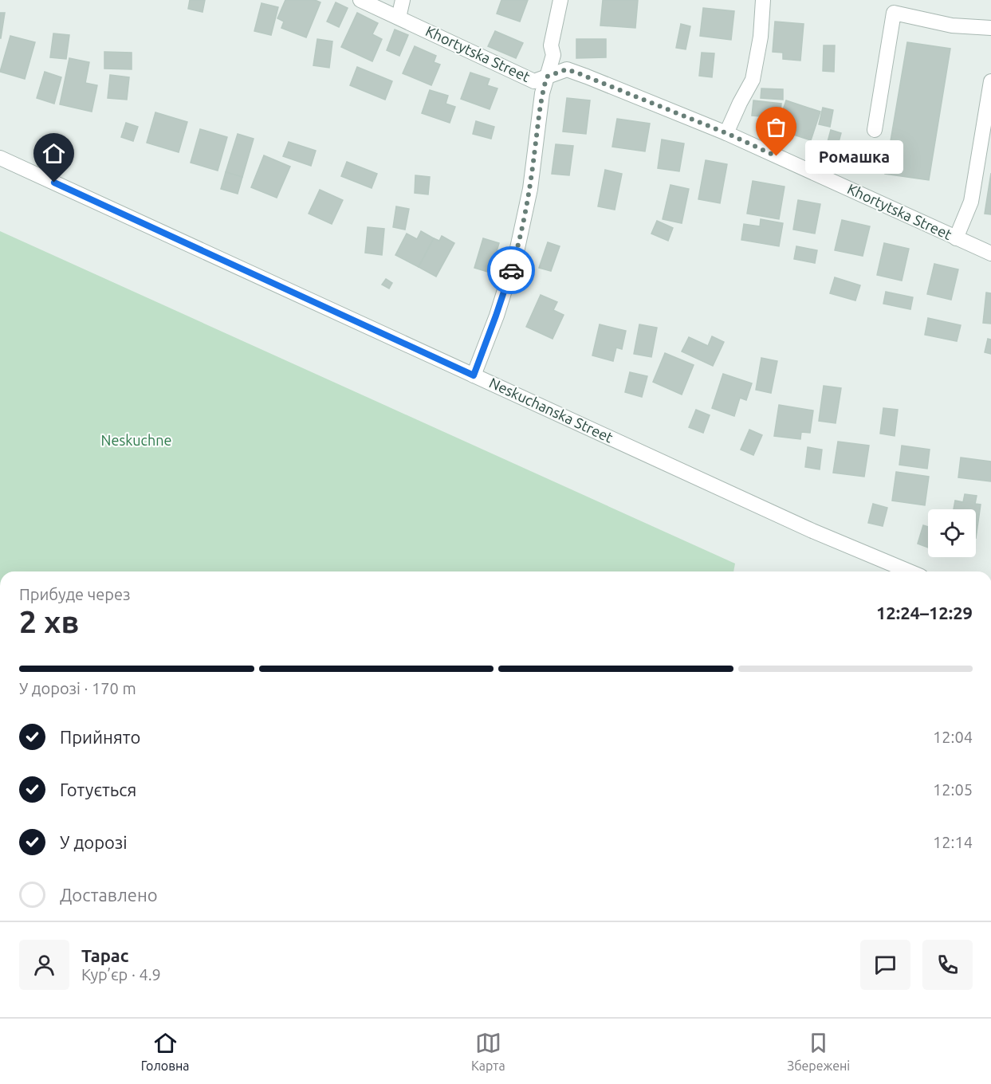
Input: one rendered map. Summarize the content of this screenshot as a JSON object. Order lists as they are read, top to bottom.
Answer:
{
  "streets": {
    "street": ["Khortytska Street", "Neskuchanska Street"]
  },
  "parks": ["Neskuchne"],
  "places": ["Ромашка"],
  "page": {
    "bubble": "Ромашка",
    "heading": ["2 хв", "Прибуде через", "12:24–12:29"],
    "panel": ["Тарас", "Кур’єр · 4.9"],
    "bar": "У дорозі · 170 m",
    "list": [
      ["Прийнято", "12:04"],
      ["Готується", "12:05"],
      ["У дорозі", "12:14"],
      "Доставлено"
    ],
    "tabs": ["Головна", "Карта", "Збережені"]
  }
}
